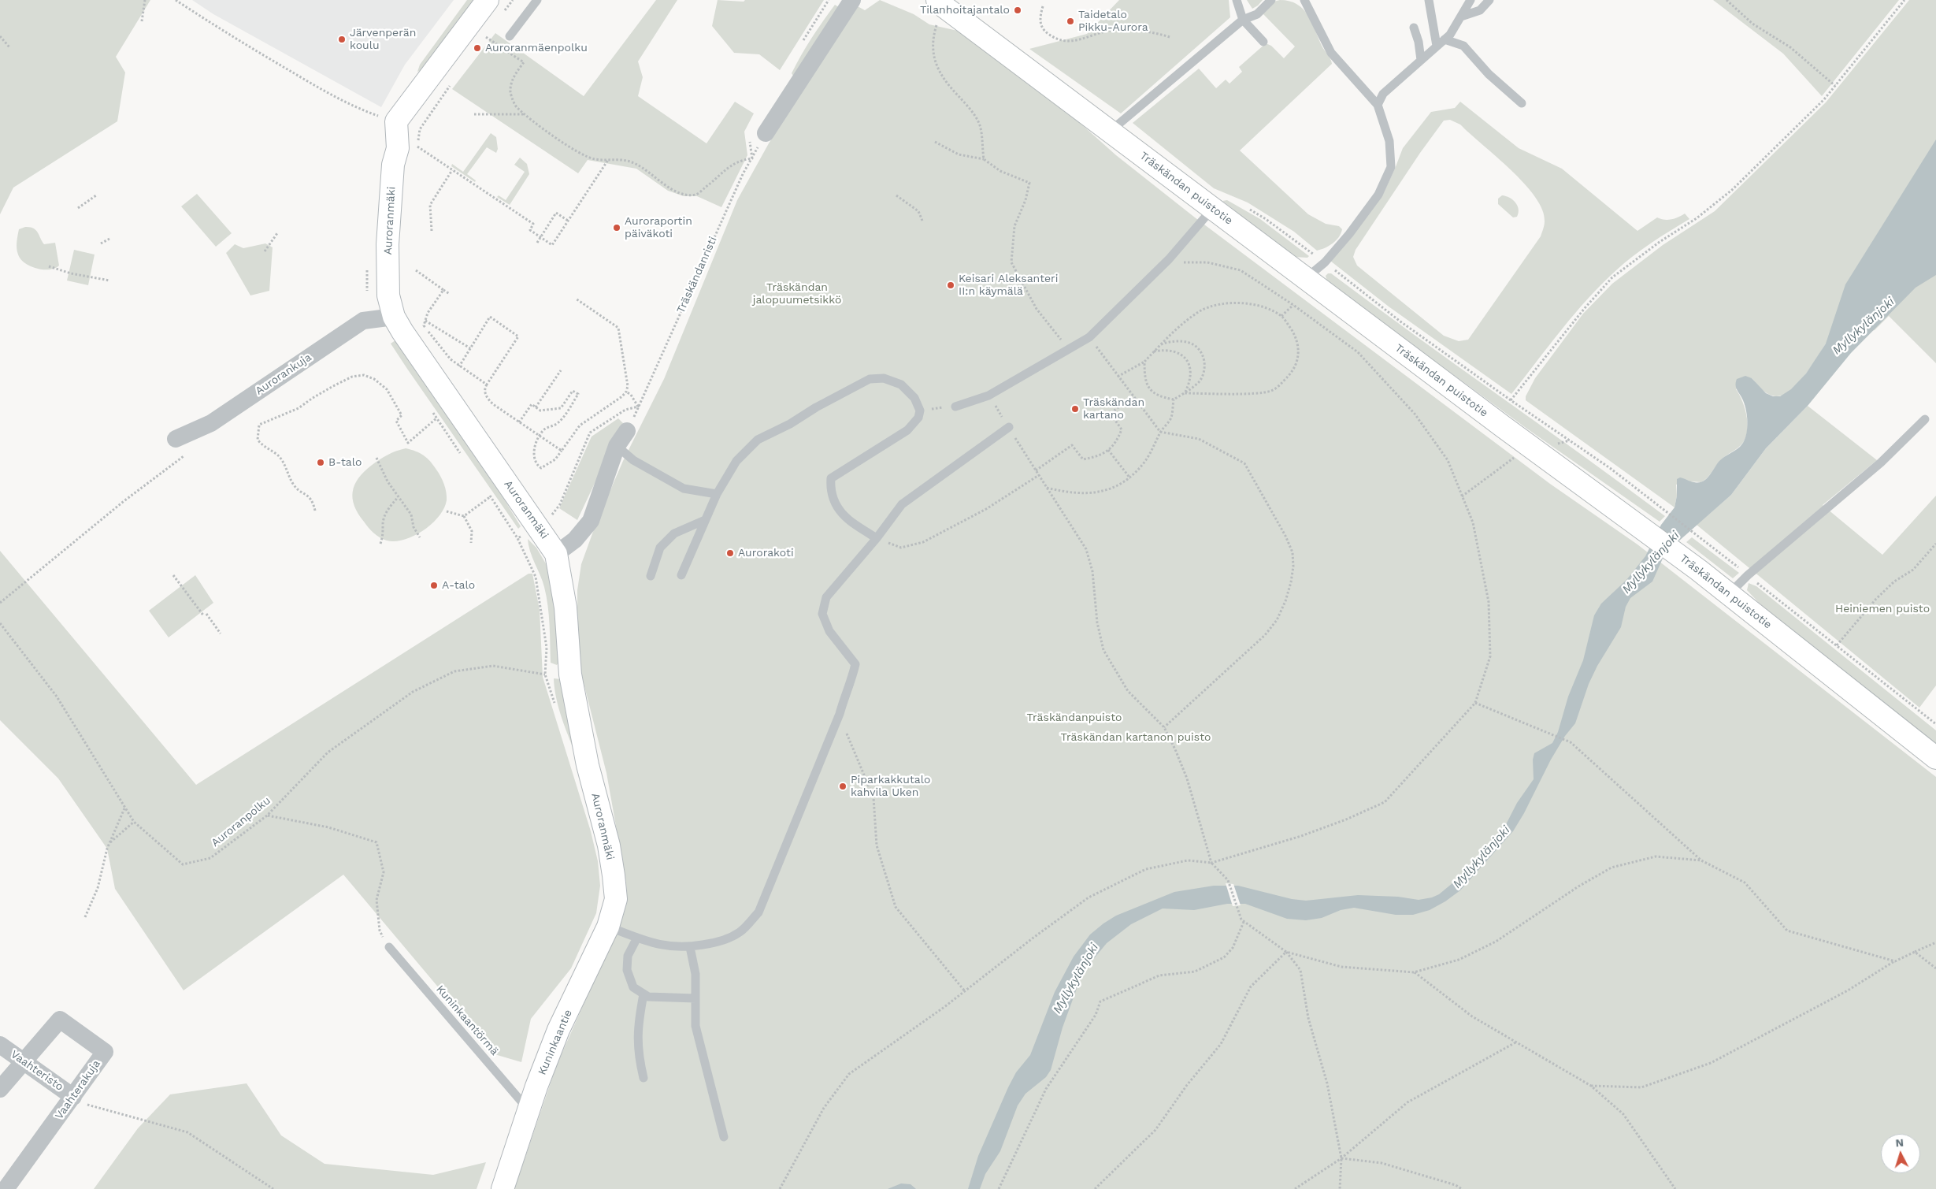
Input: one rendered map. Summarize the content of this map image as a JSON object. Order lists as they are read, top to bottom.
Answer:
{
  "streets": {
    "main road": ["Träskändan puistotie", "Auroranmäki", "Kuninkaantie"],
    "street": ["Aurorankuja", "Vaahteristo", "Vaahterakuja"],
    "lane": ["Kuninkaantörmä"],
    "path": ["Träskändanristi", "Auroranpolku"]
  },
  "crossings": [
    ["Auroranmäki", "Aurorankuja"],
    ["Auroranmäki", "Kuninkaantie"],
    ["Kuninkaantörmä", "Kuninkaantie"],
    ["Vaahteristo", "Vaahterakuja"]
  ],
  "water": ["Myllykylänjoki"],
  "parks": [
    "Träskändan jalopuumetsikkö",
    "Heiniemen puisto",
    "Träskändanpuisto",
    "Träskändan kartanon puisto"
  ],
  "places": [
    "Tilanhoitajantalo",
    "Taidetalo Pikku-Aurora",
    "Järvenperän koulu",
    "Auroranmäenpolku",
    "Auroraportin päiväkoti",
    "Keisari Aleksanteri II:n käymälä",
    "Träskändan kartano",
    "B-talo",
    "Aurorakoti",
    "A-talo",
    "Piparkakkutalo kahvila Uken"
  ],
  "north": "top"
}
